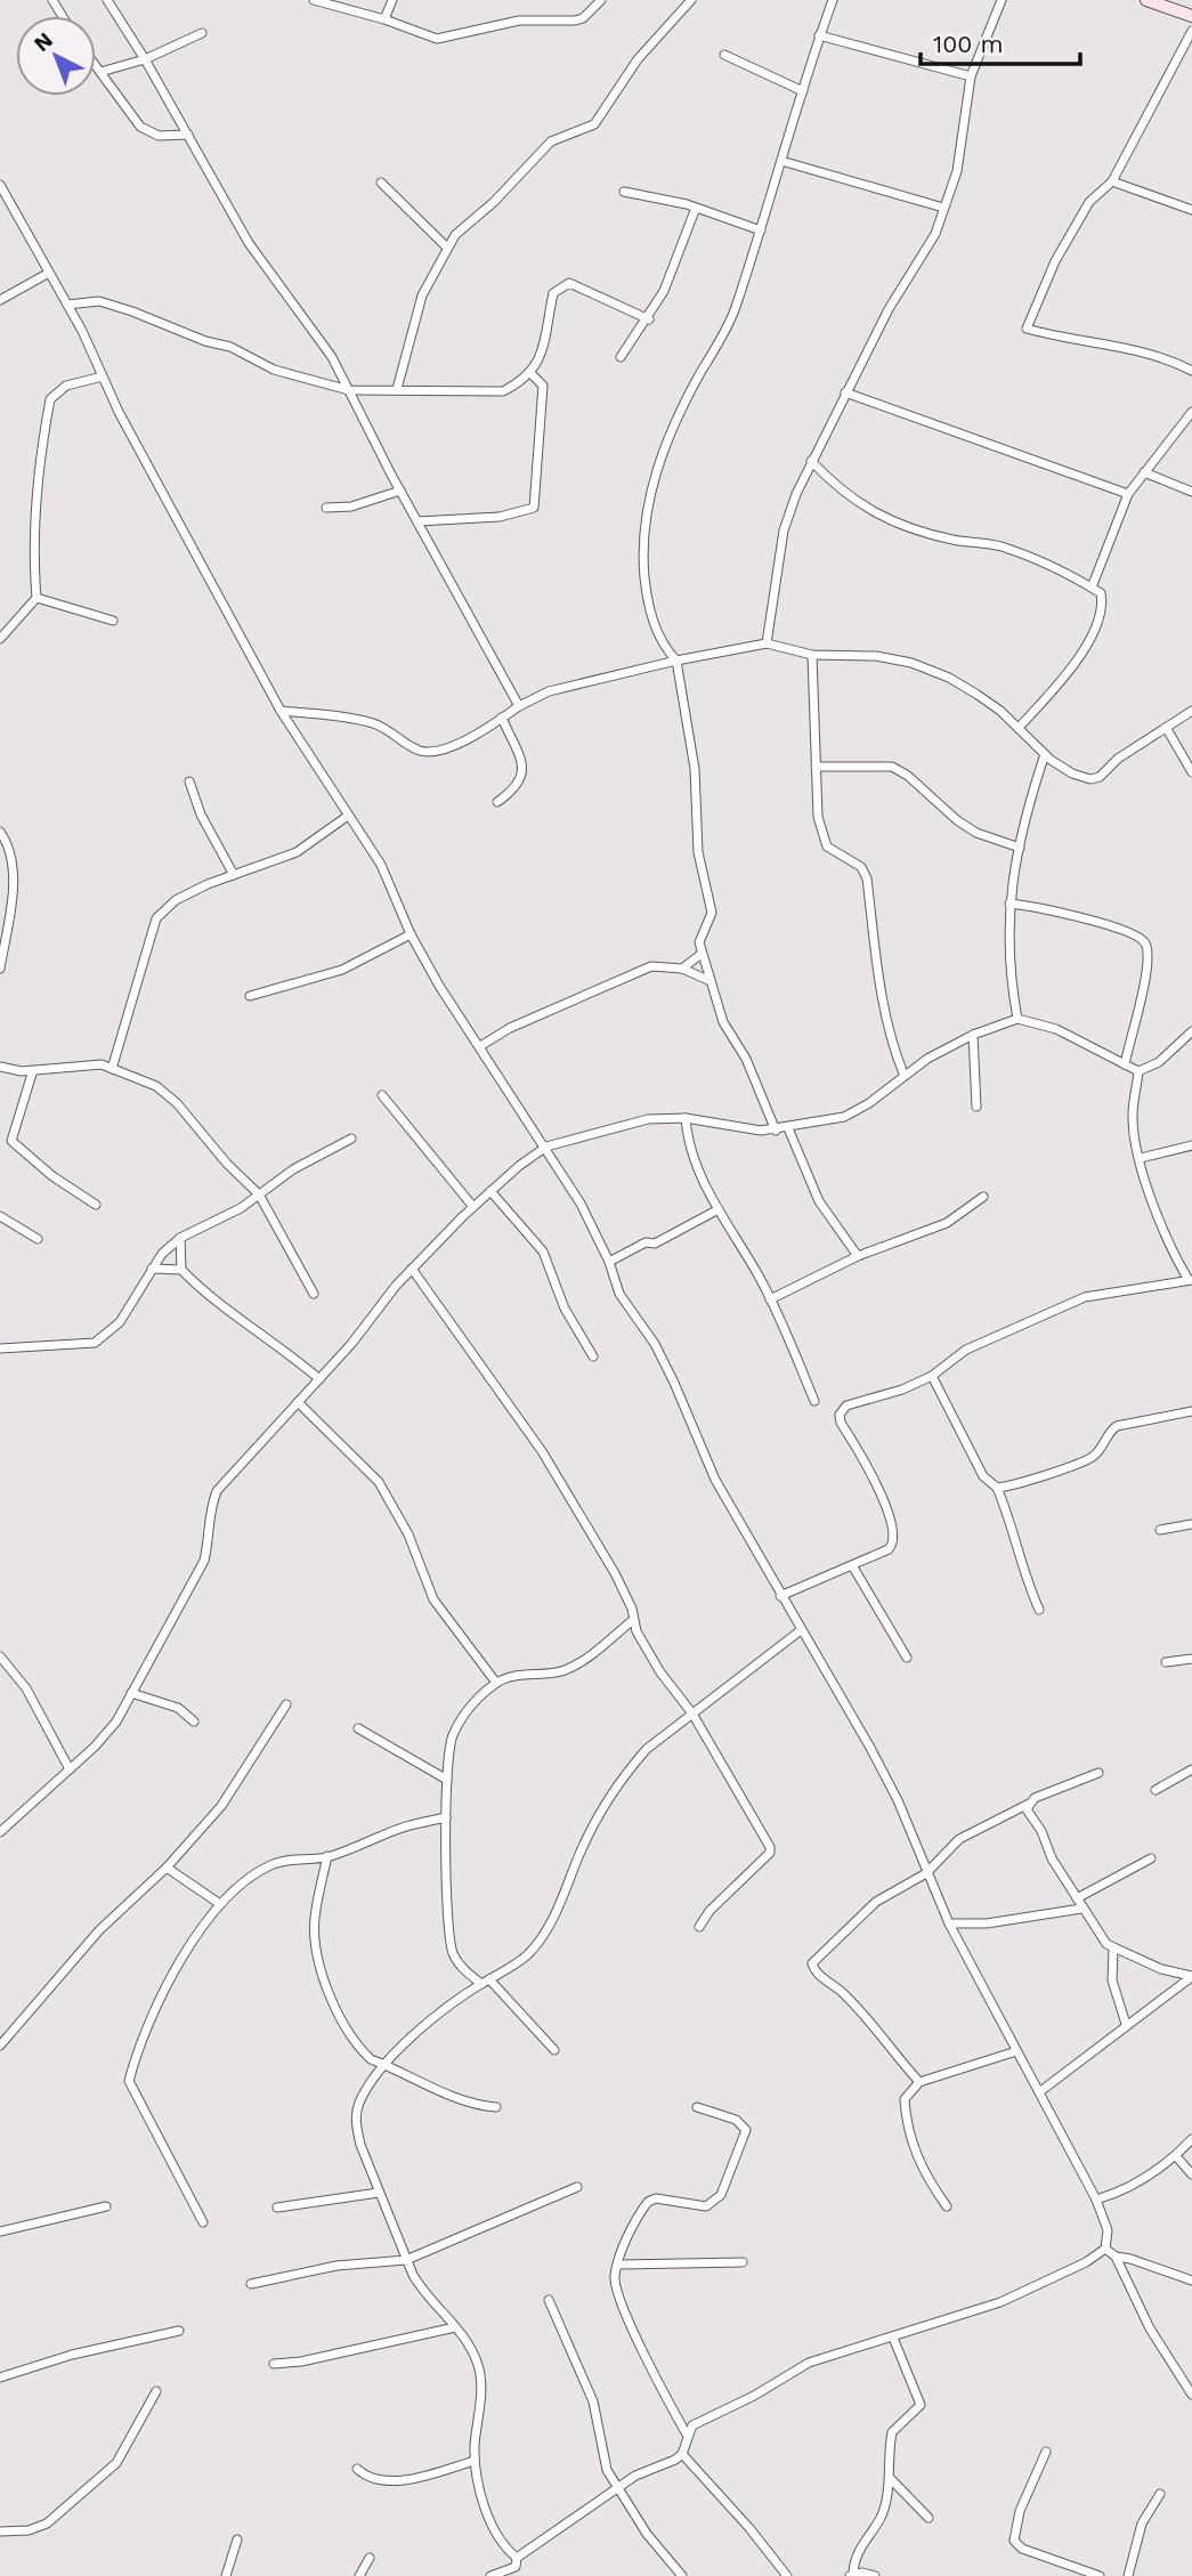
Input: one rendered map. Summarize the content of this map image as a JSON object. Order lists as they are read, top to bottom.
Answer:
{
  "scale_bar": "100 m",
  "north": "top left"
}
